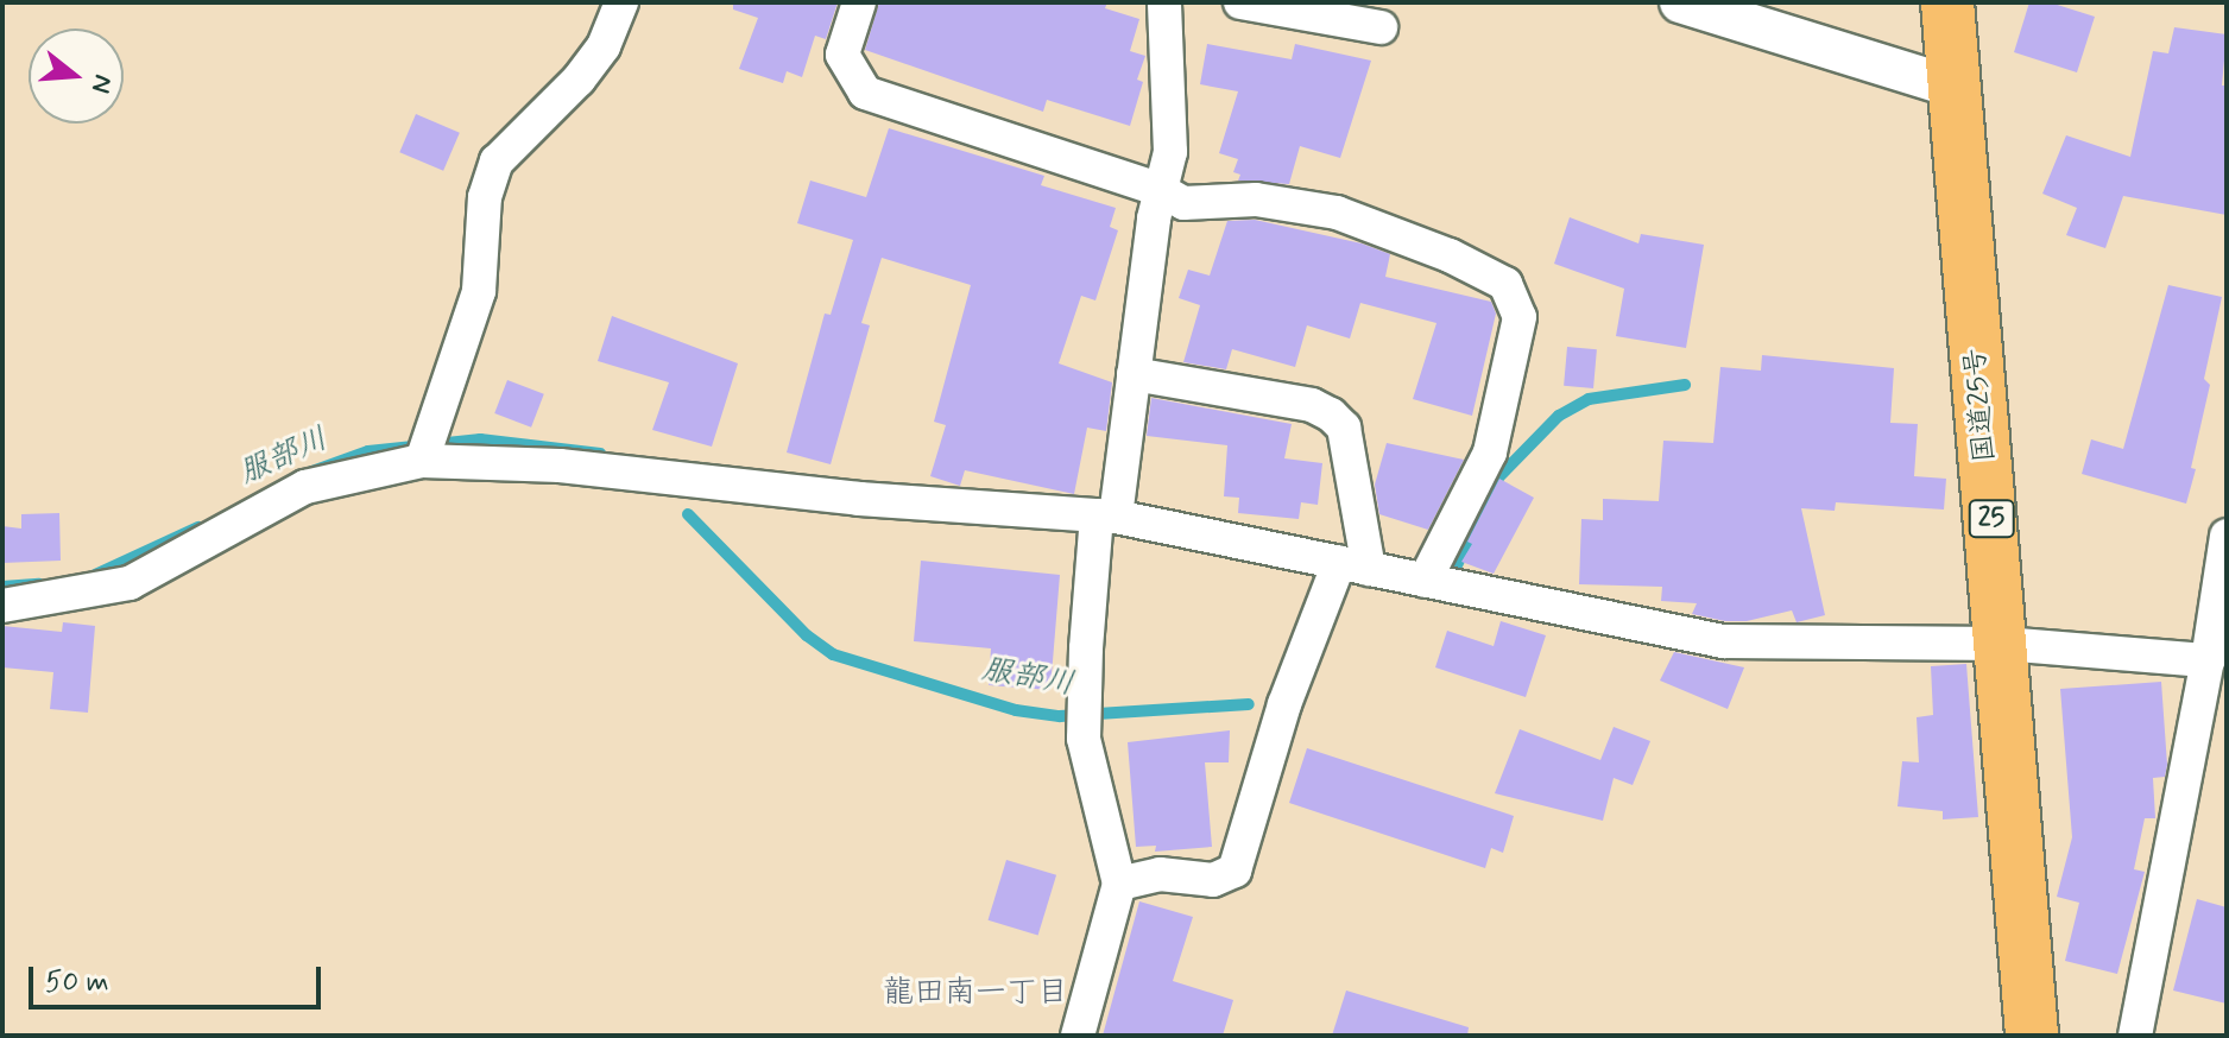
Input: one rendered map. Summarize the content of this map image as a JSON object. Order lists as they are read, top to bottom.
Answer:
{
  "streets": {
    "highway": ["国道25号", "25"]
  },
  "districts": ["龍田南一丁目"],
  "water": ["服部川"],
  "scale_bar": "50 m",
  "north": "right"
}
